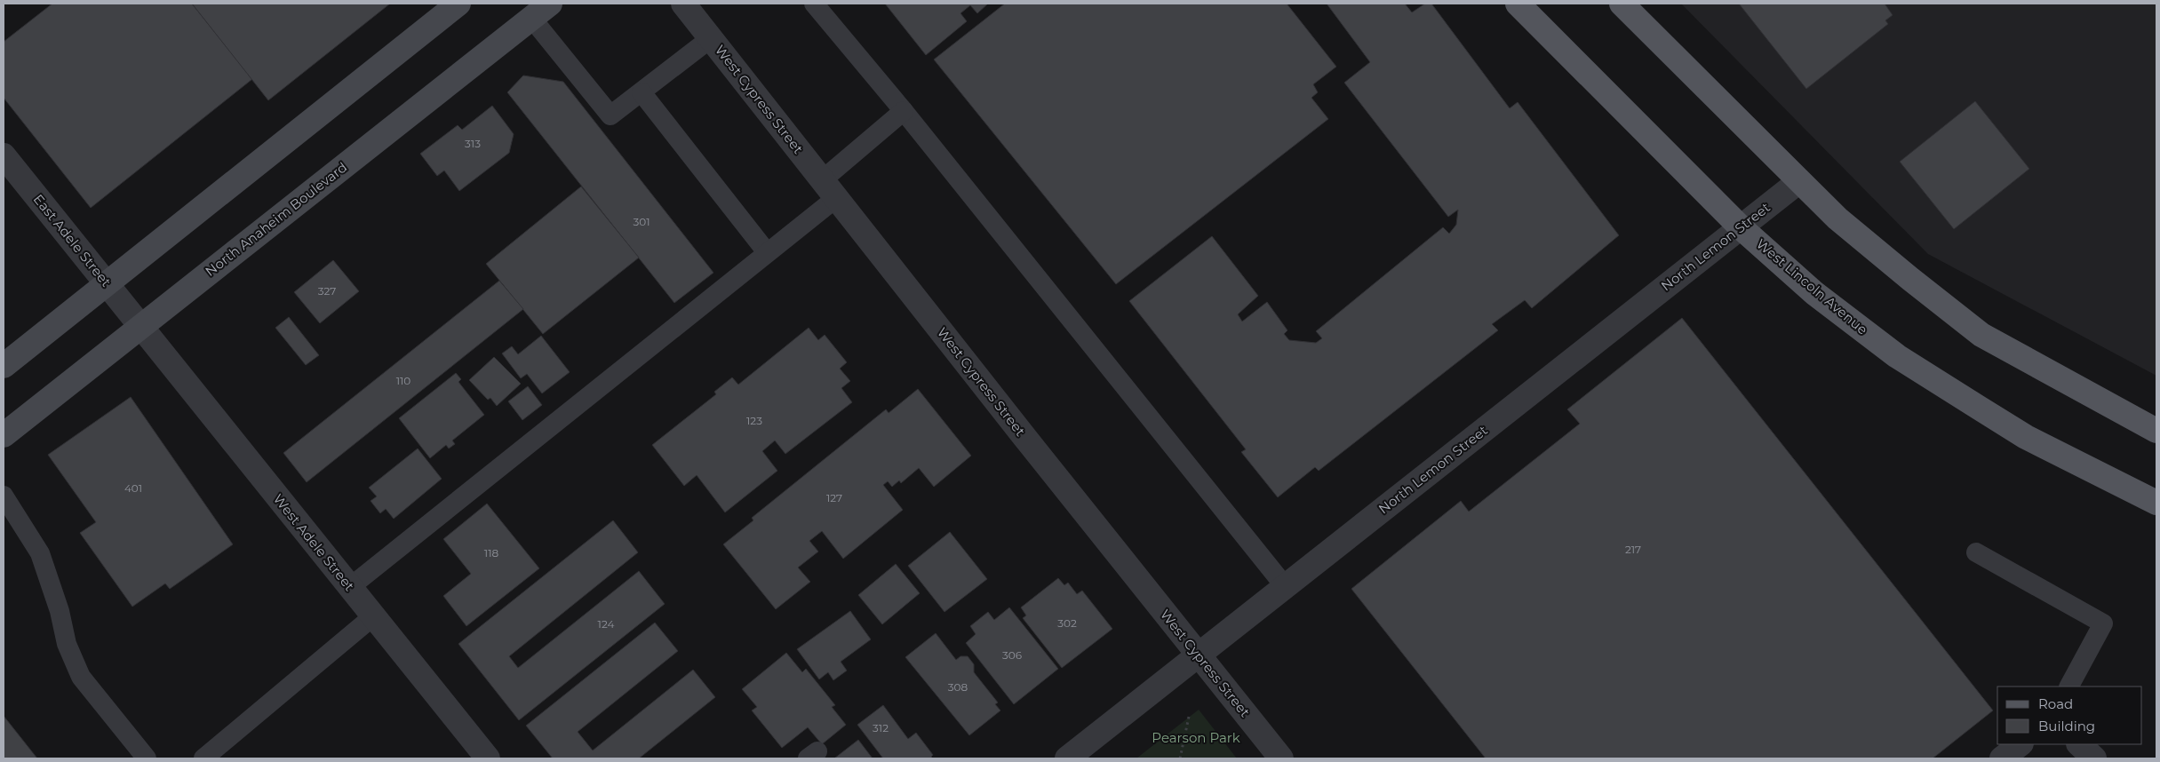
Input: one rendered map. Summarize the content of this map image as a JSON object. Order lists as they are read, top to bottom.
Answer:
{
  "streets": {
    "main road": ["North Anaheim Boulevard", "West Lincoln Avenue"],
    "street": [
      "West Cypress Street",
      "East Adele Street",
      "North Lemon Street",
      "West Adele Street"
    ]
  },
  "crossings": [
    ["West Cypress Street", "North Lemon Street"],
    ["North Anaheim Boulevard", "East Adele Street"],
    ["North Anaheim Boulevard", "West Adele Street"],
    ["East Adele Street", "West Adele Street"],
    ["North Lemon Street", "West Lincoln Avenue"]
  ],
  "parks": ["Pearson Park"],
  "house_numbers": [
    "313",
    "301",
    "327",
    "110",
    "123",
    "401",
    "127",
    "217",
    "118",
    "302",
    "124",
    "306",
    "308",
    "312"
  ],
  "legend": ["Road", "Building"]
}
